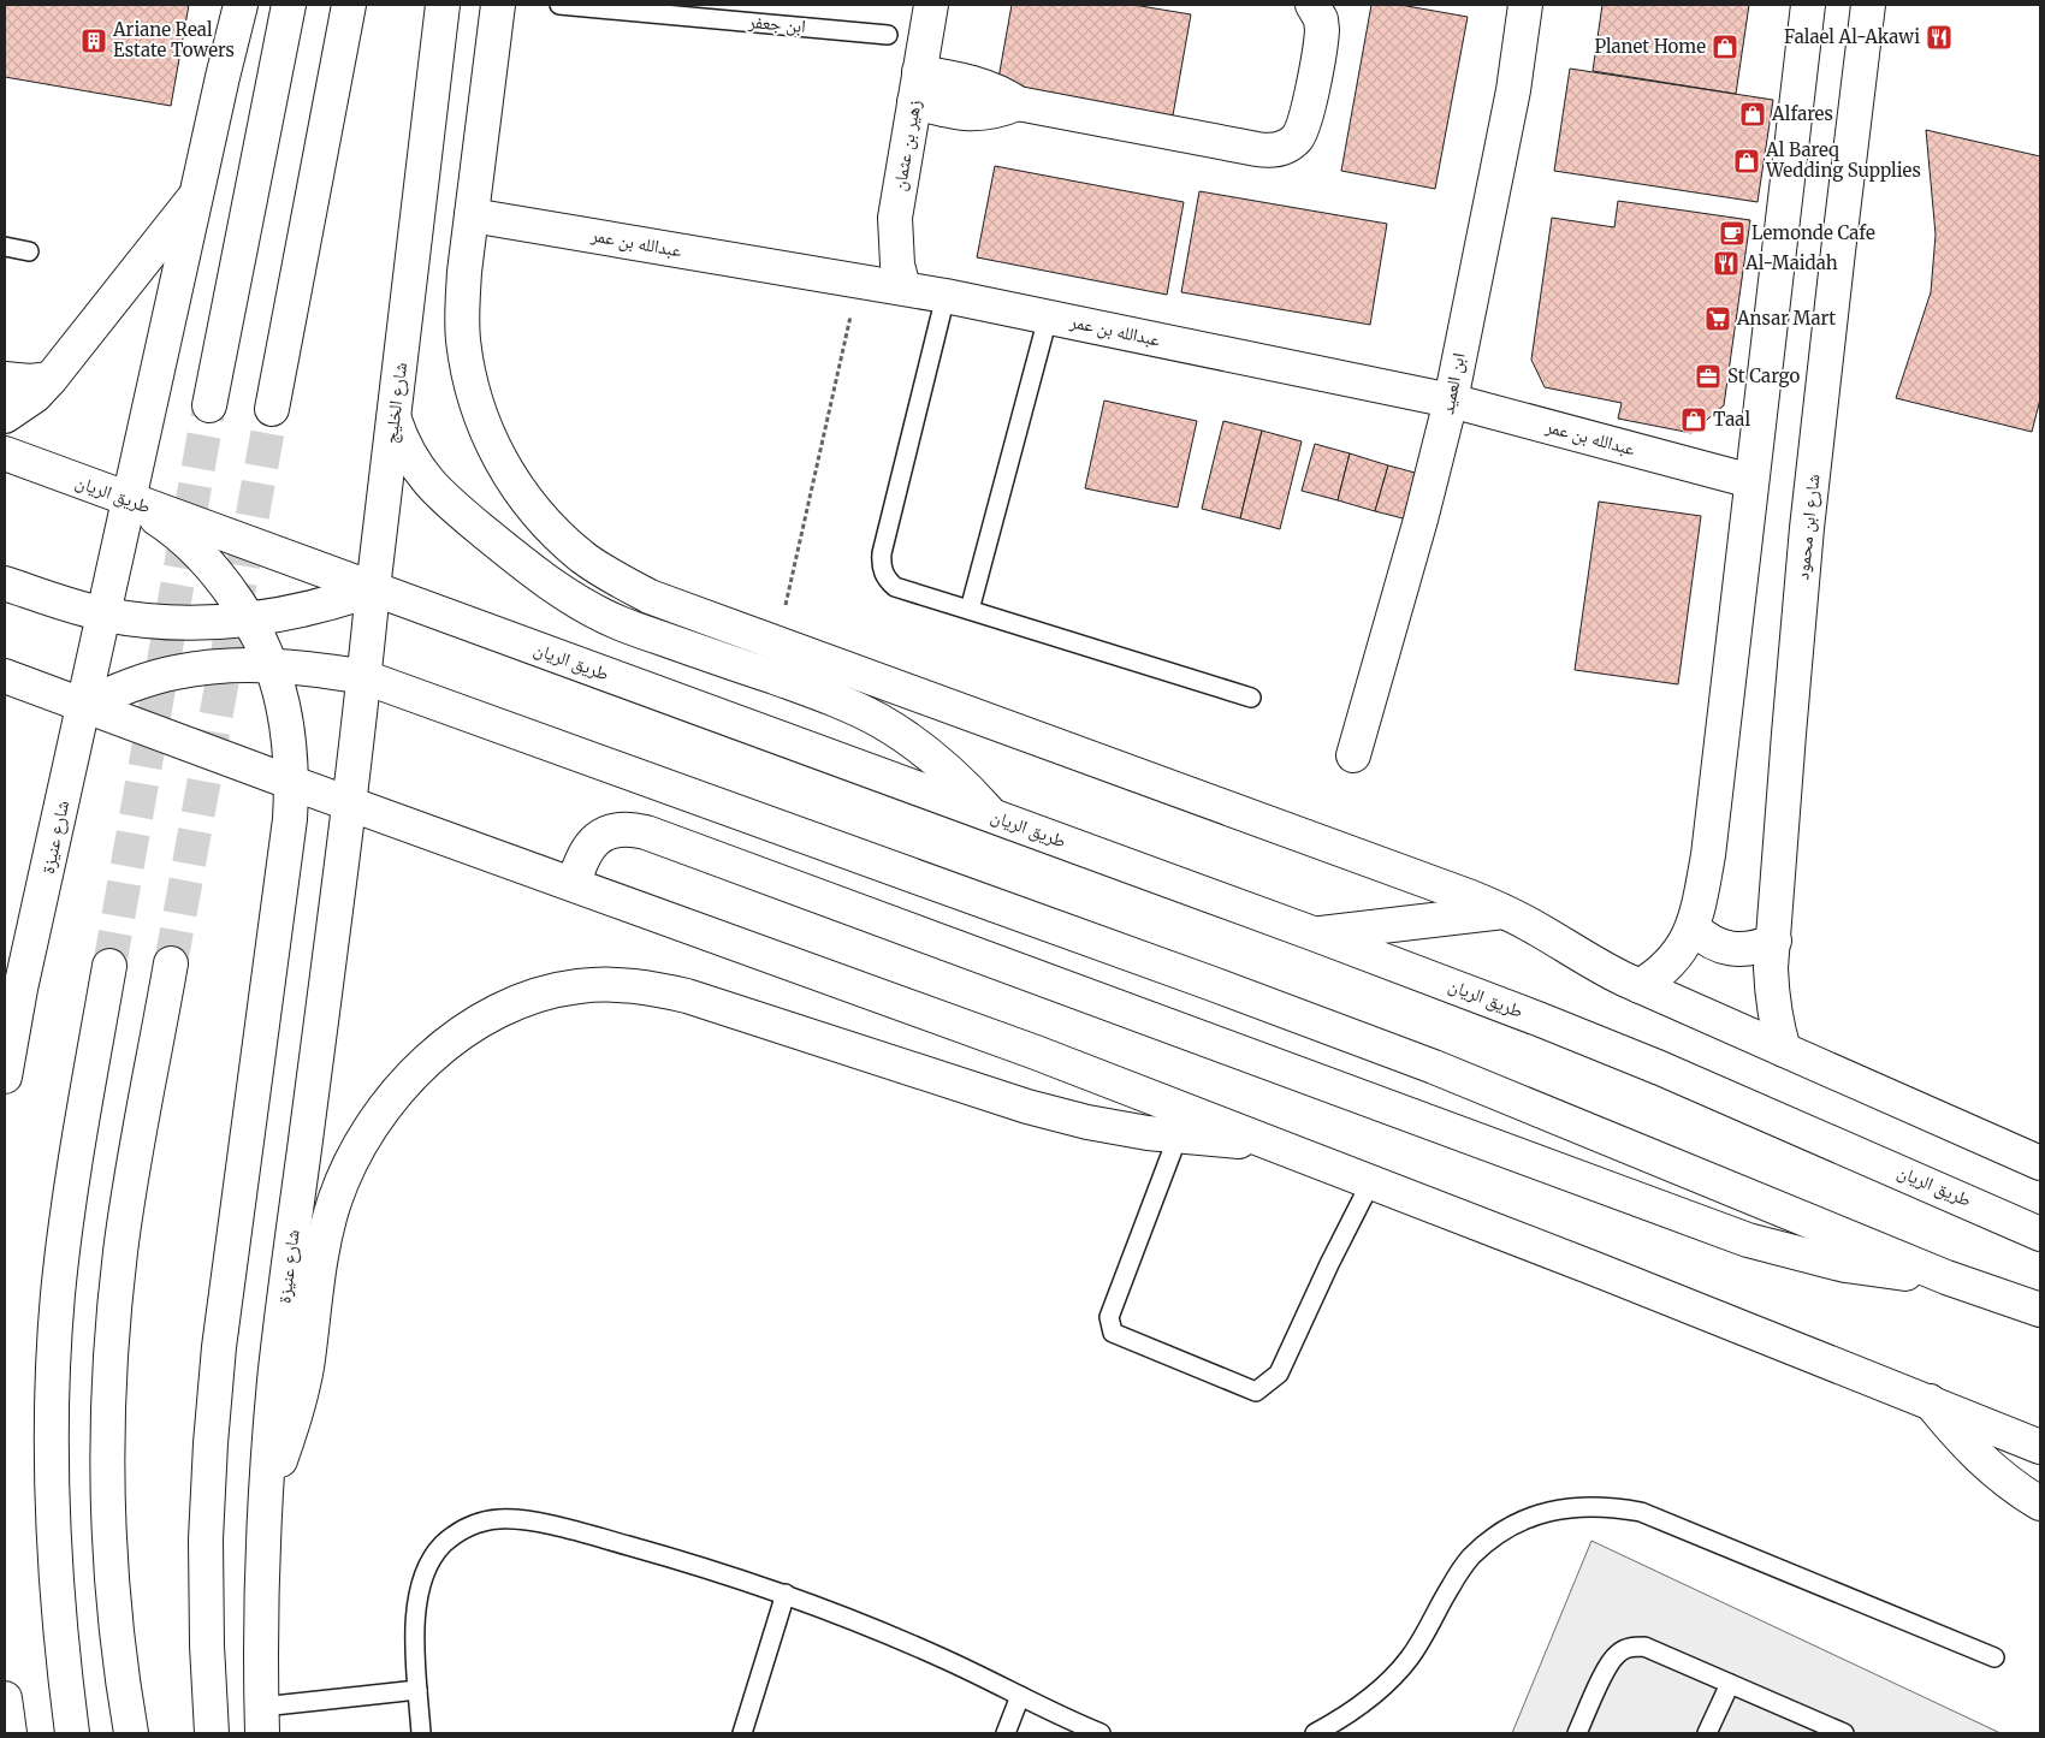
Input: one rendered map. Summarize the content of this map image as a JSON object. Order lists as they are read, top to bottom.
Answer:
{
  "streets": {
    "main road": [
      "زهير بن عثمان",
      "عبدالله بن عمر",
      "ابن العميد",
      "شارع الخليج",
      "طريق الريان",
      "شارع ابن محمود",
      "شارع عنيزة"
    ],
    "lane": ["ابن جعفر"]
  },
  "crossings": [
    ["زهير بن عثمان", "عبدالله بن عمر"],
    ["عبدالله بن عمر", "ابن العميد"],
    ["شارع الخليج", "طريق الريان"],
    ["شارع الخليج", "شارع عنيزة"]
  ],
  "places": {
    "restaurant": ["Falael Al-Akawi", "Al-Maidah"],
    "building": ["Ariane Real Estate Towers"],
    "shop": [
      "Planet Home",
      "Alfares",
      "Al Bareq Wedding Supplies",
      "Taal"
    ],
    "cafe": ["Lemonde Cafe"],
    "supermarket": ["Ansar Mart"],
    "office": ["St Cargo"]
  }
}
